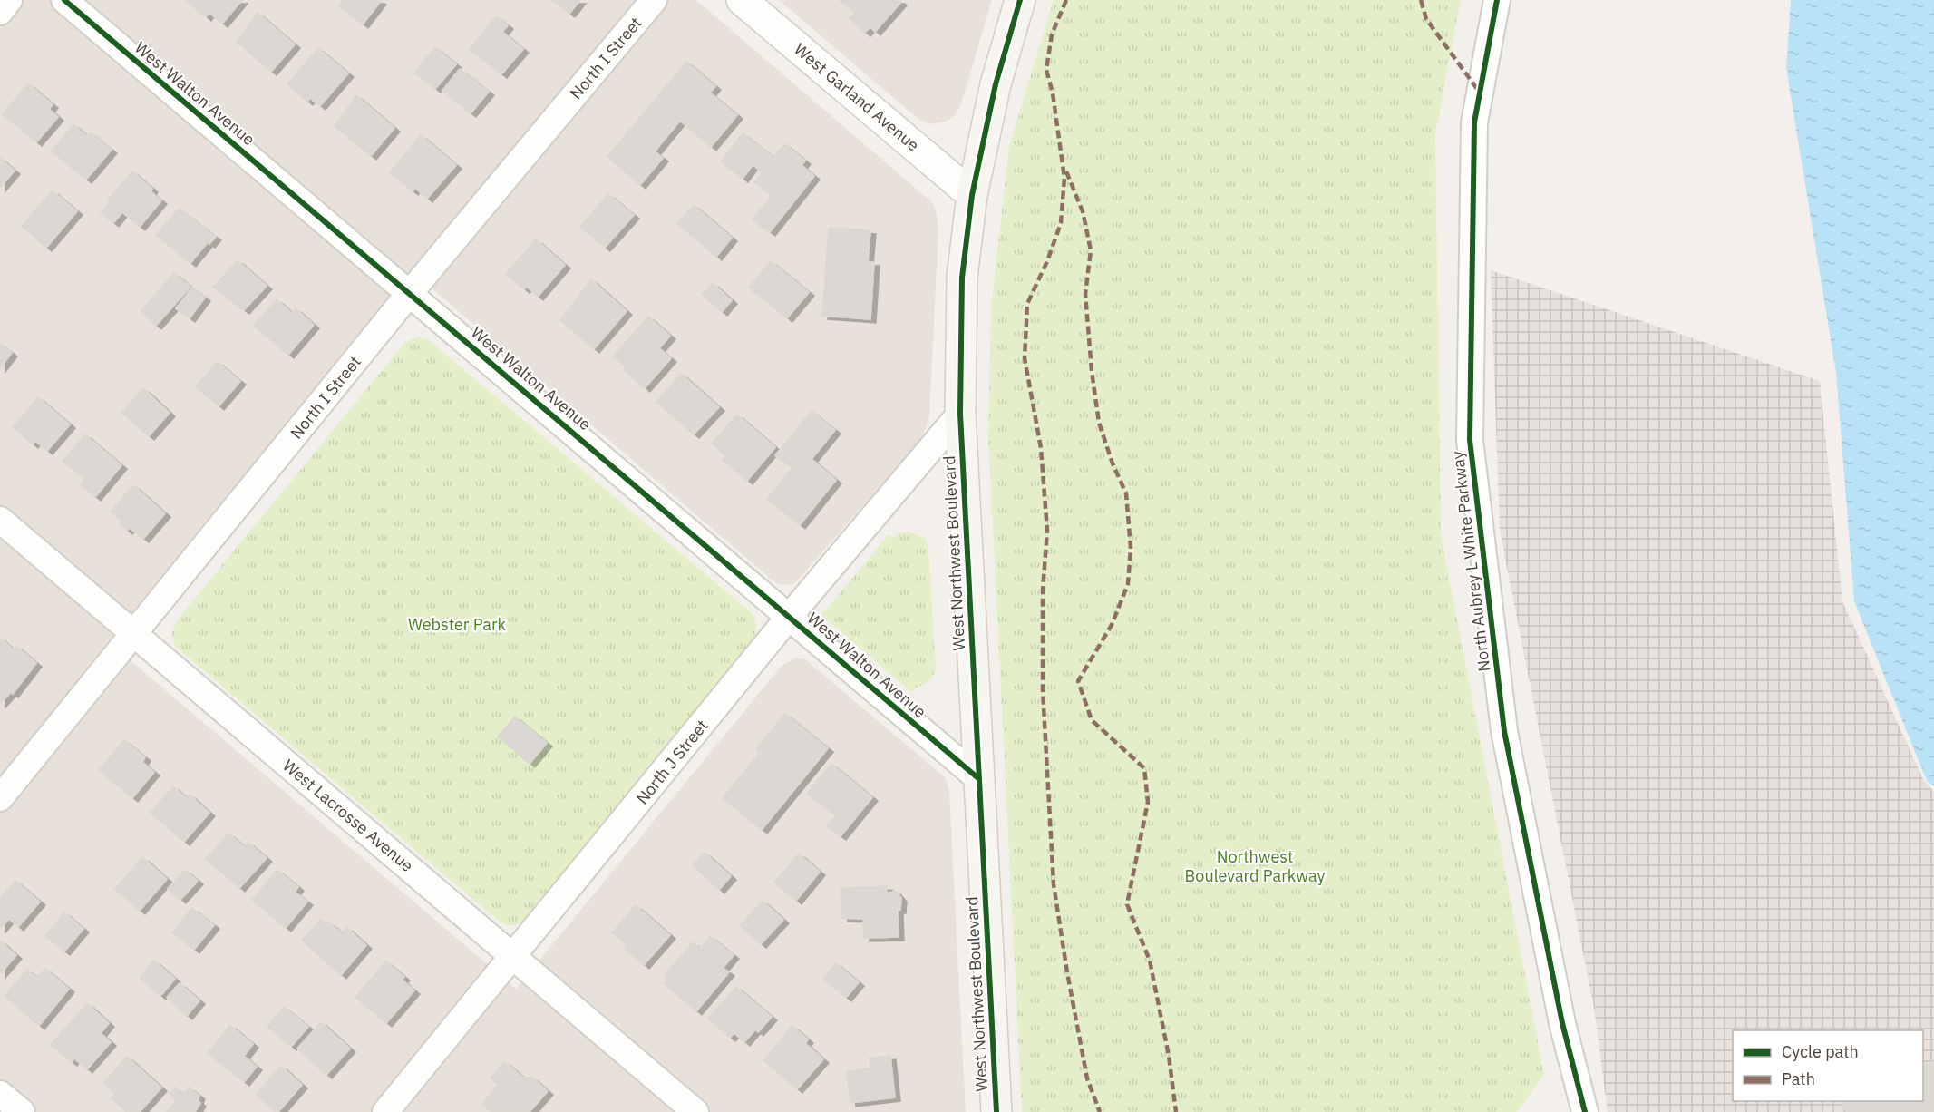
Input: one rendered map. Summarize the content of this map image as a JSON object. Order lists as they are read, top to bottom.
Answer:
{
  "streets": {
    "main road": ["West Northwest Boulevard"],
    "street": [
      "North I Street",
      "West Walton Avenue",
      "West Garland Avenue",
      "North Aubrey L White Parkway",
      "North J Street",
      "West Lacrosse Avenue"
    ]
  },
  "crossings": [
    ["North I Street", "West Walton Avenue"],
    ["North I Street", "West Lacrosse Avenue"],
    ["West Walton Avenue", "West Northwest Boulevard"],
    ["West Walton Avenue", "North J Street"],
    ["West Garland Avenue", "West Northwest Boulevard"],
    ["West Northwest Boulevard", "North J Street"],
    ["North J Street", "West Lacrosse Avenue"]
  ],
  "parks": ["Webster Park", "Northwest Boulevard Parkway"],
  "legend": ["Cycle path", "Path"]
}
